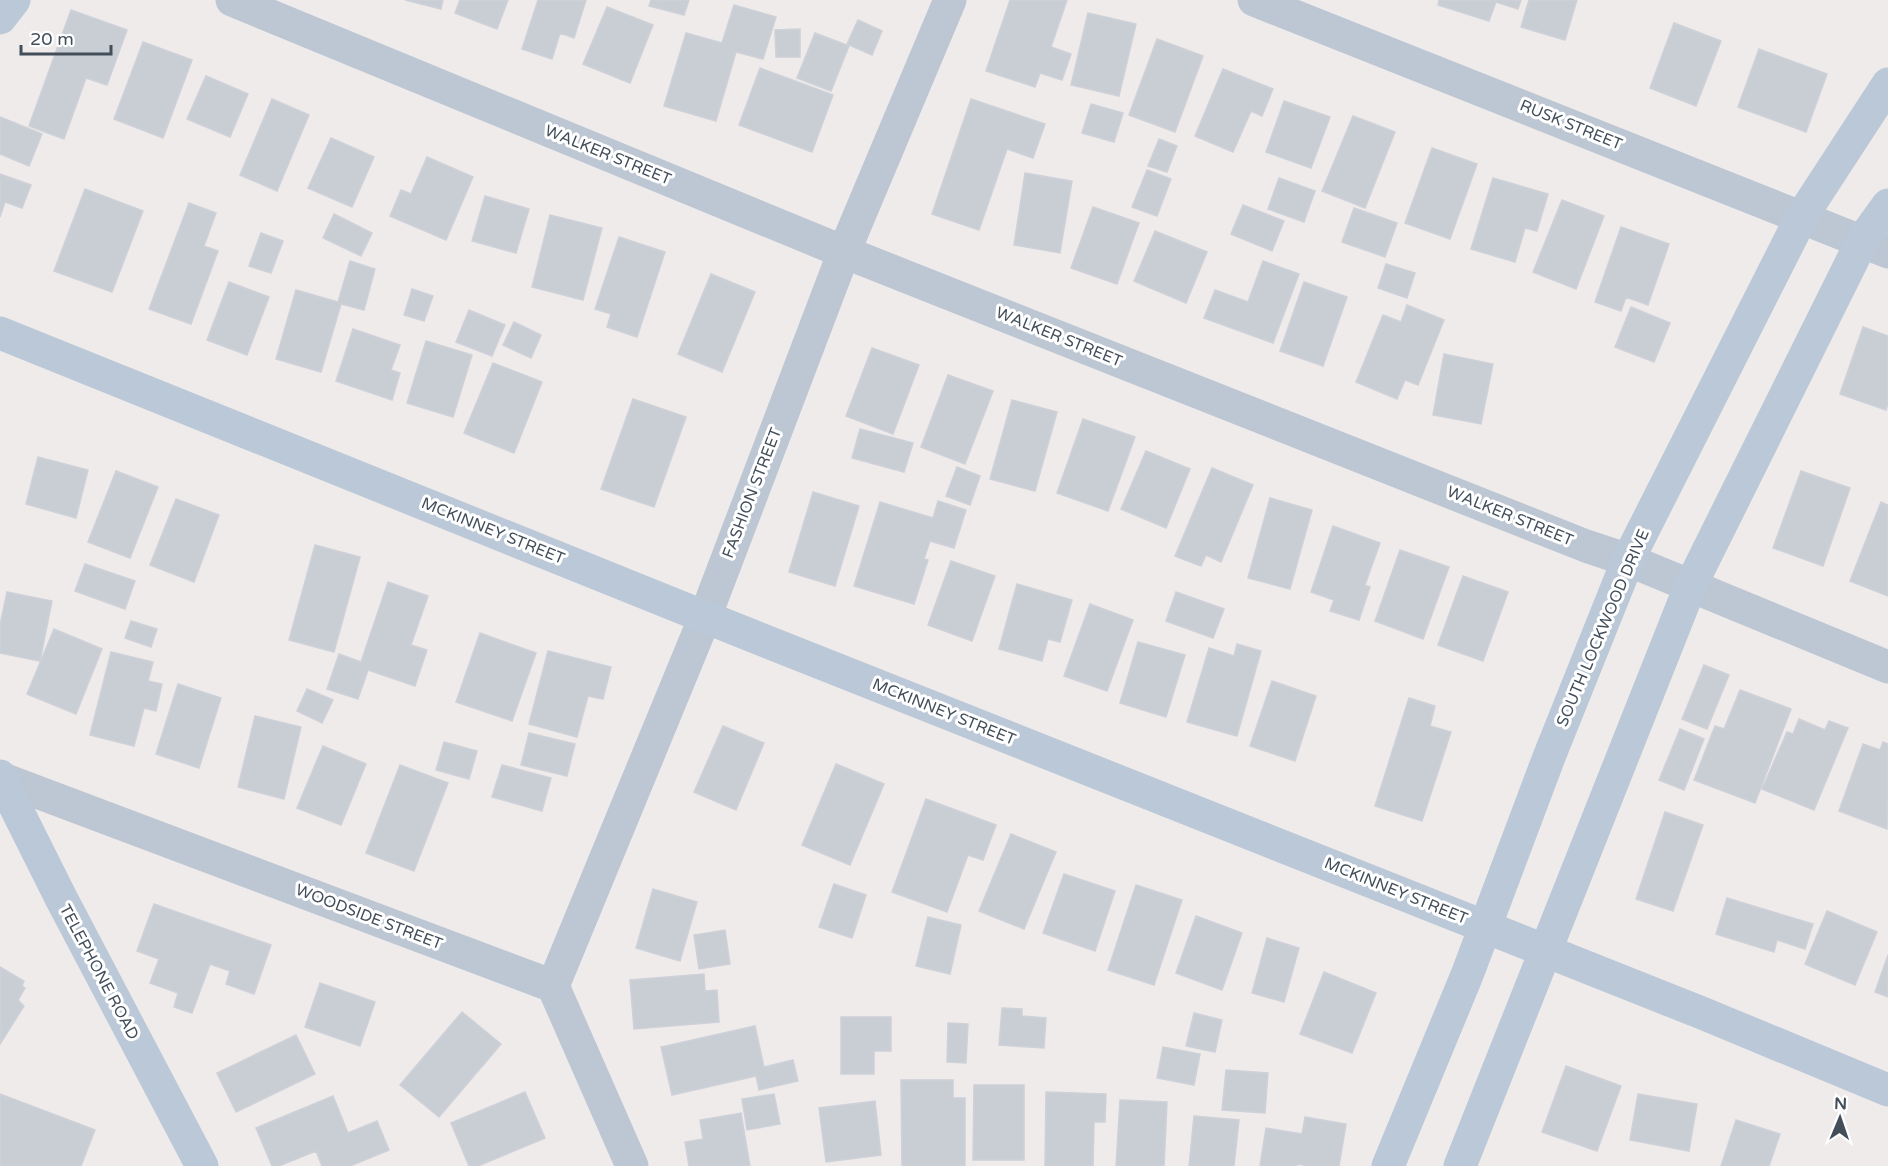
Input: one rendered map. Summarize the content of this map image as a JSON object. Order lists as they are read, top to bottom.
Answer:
{
  "streets": {
    "street": [
      "RUSK STREET",
      "WALKER STREET",
      "FASHION STREET",
      "MCKINNEY STREET",
      "SOUTH LOCKWOOD DRIVE",
      "WOODSIDE STREET",
      "TELEPHONE ROAD"
    ]
  },
  "crossings": [
    ["RUSK STREET", "SOUTH LOCKWOOD DRIVE"],
    ["WALKER STREET", "FASHION STREET"],
    ["WALKER STREET", "SOUTH LOCKWOOD DRIVE"],
    ["FASHION STREET", "MCKINNEY STREET"],
    ["FASHION STREET", "WOODSIDE STREET"],
    ["MCKINNEY STREET", "SOUTH LOCKWOOD DRIVE"],
    ["WOODSIDE STREET", "TELEPHONE ROAD"]
  ],
  "scale_bar": "20 m",
  "north": "top"
}
